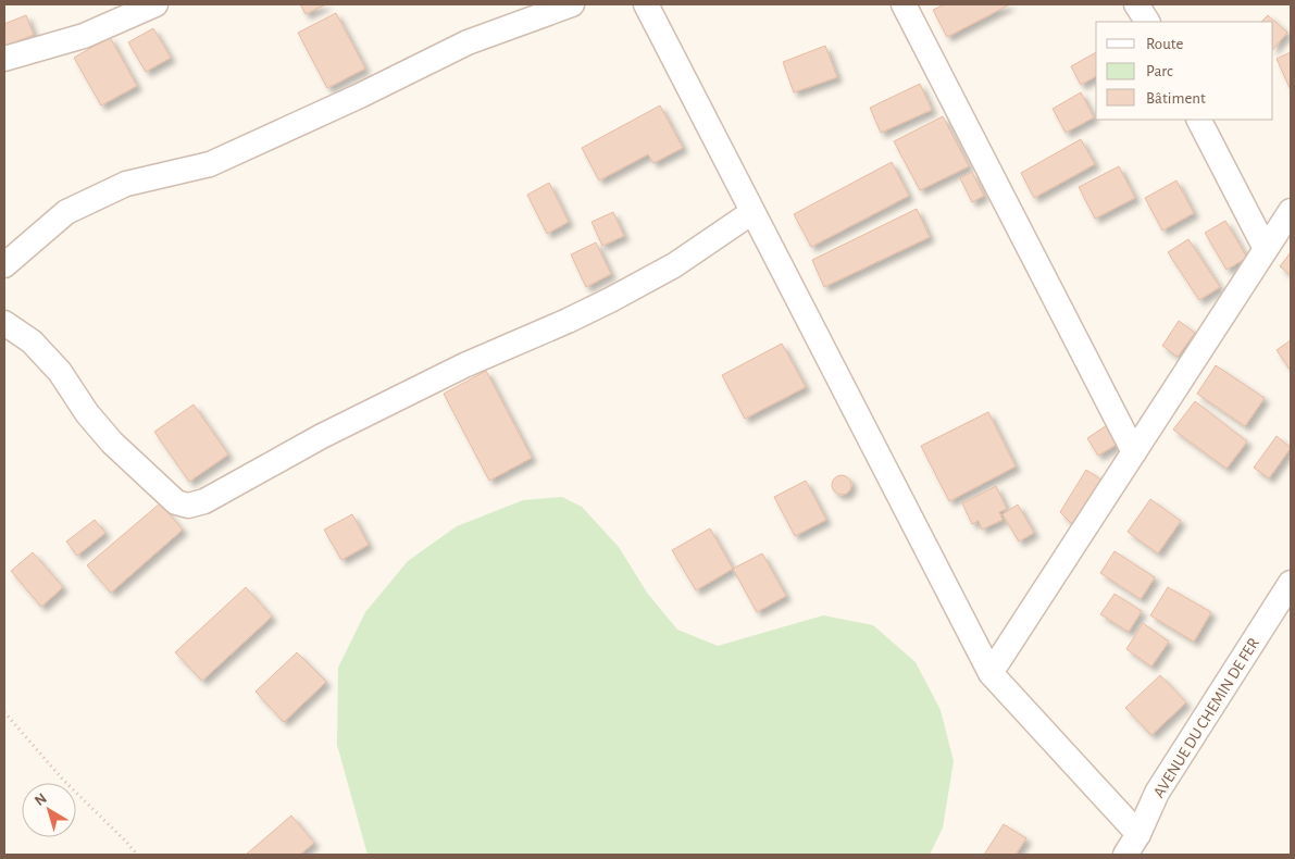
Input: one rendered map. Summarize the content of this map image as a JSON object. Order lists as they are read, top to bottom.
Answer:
{
  "streets": {
    "street": ["AVENUE DU CHEMIN DE FER"]
  },
  "legend": ["Route", "Parc", "Bâtiment"],
  "north": "top left"
}
